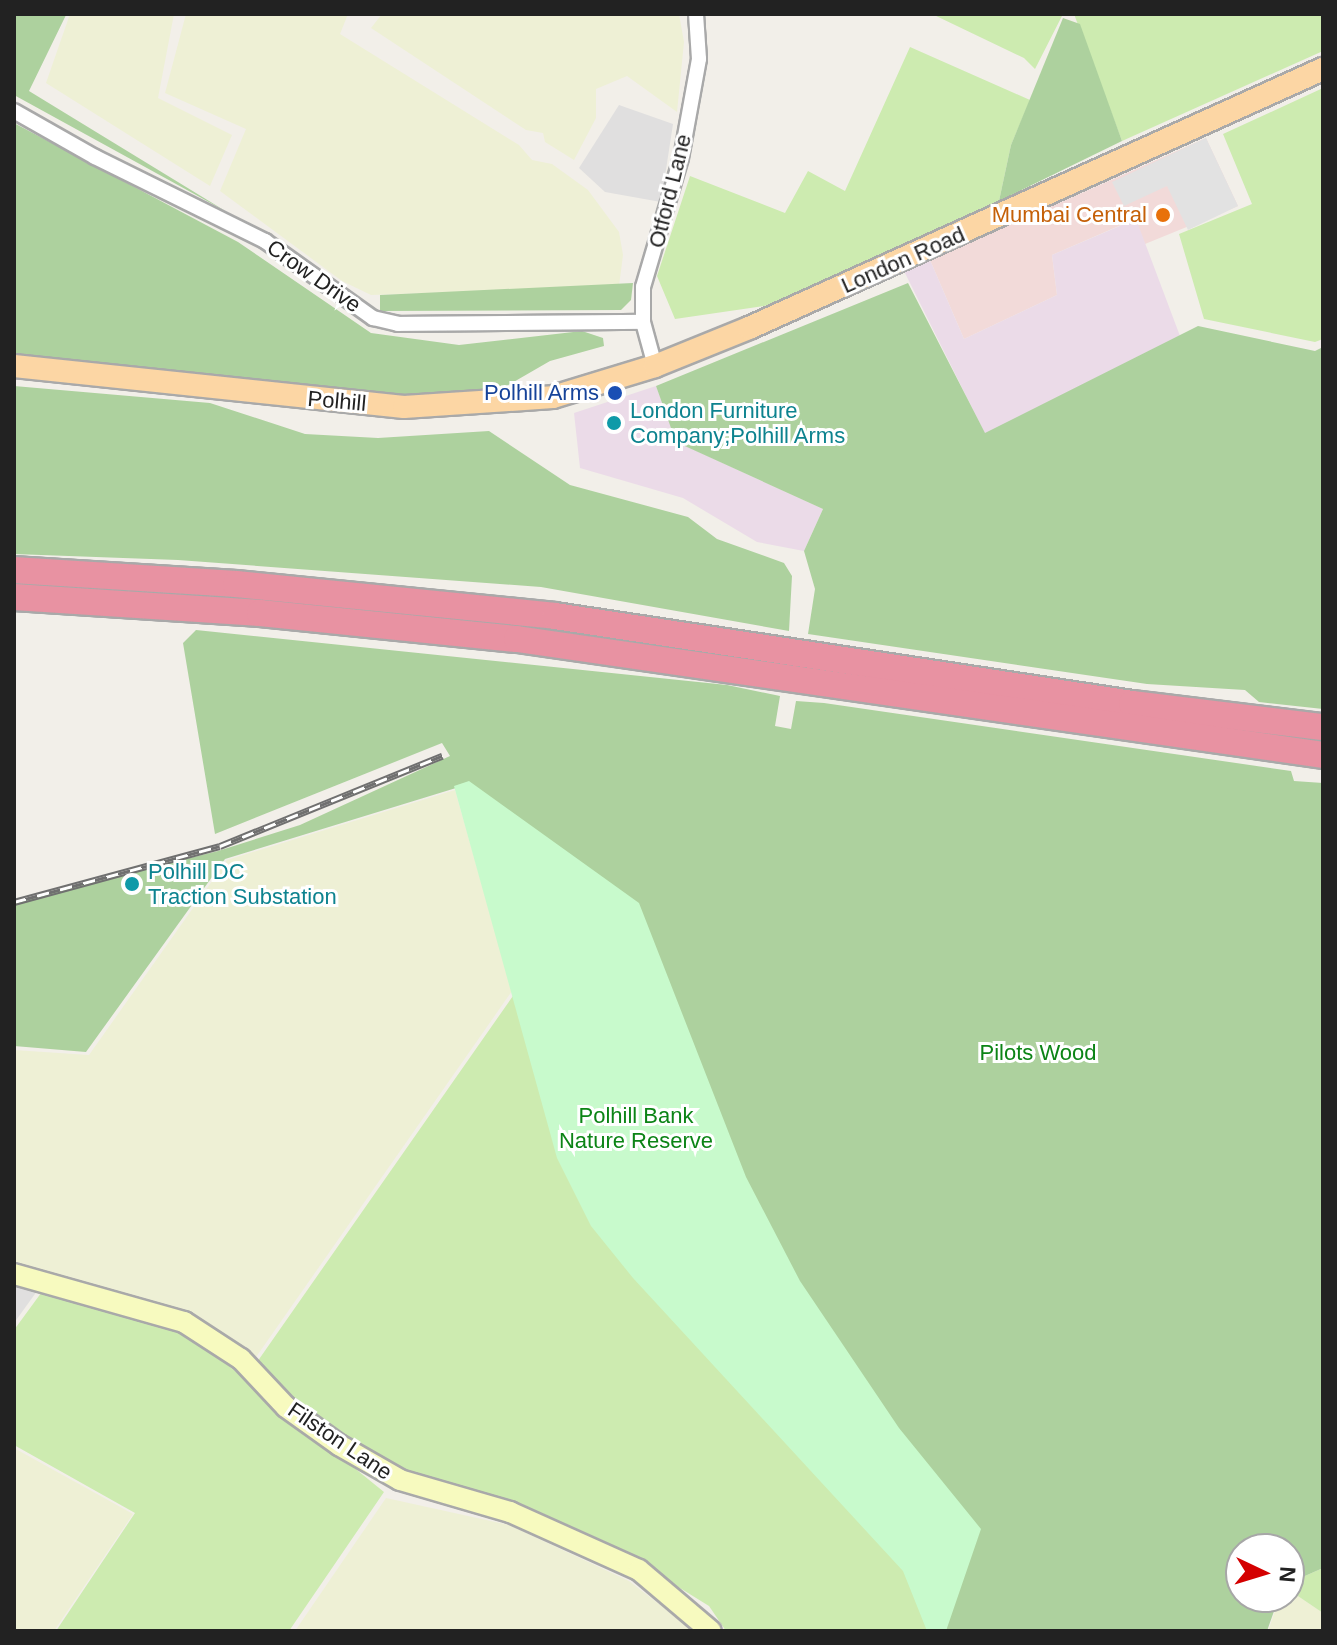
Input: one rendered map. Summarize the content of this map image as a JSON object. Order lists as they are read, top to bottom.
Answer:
{
  "streets": {
    "main road": ["London Road", "Polhill"],
    "street": ["Otford Lane", "Crow Drive", "Filston Lane"]
  },
  "crossings": [
    ["Otford Lane", "London Road"],
    ["Otford Lane", "Crow Drive"],
    ["Otford Lane", "Polhill"],
    ["London Road", "Polhill"]
  ],
  "parks": ["Pilots Wood", "Polhill Bank Nature Reserve"],
  "places": [
    "Mumbai Central",
    "Polhill Arms",
    "London Furniture Company;Polhill Arms",
    "Polhill DC Traction Substation"
  ],
  "north": "right"
}
